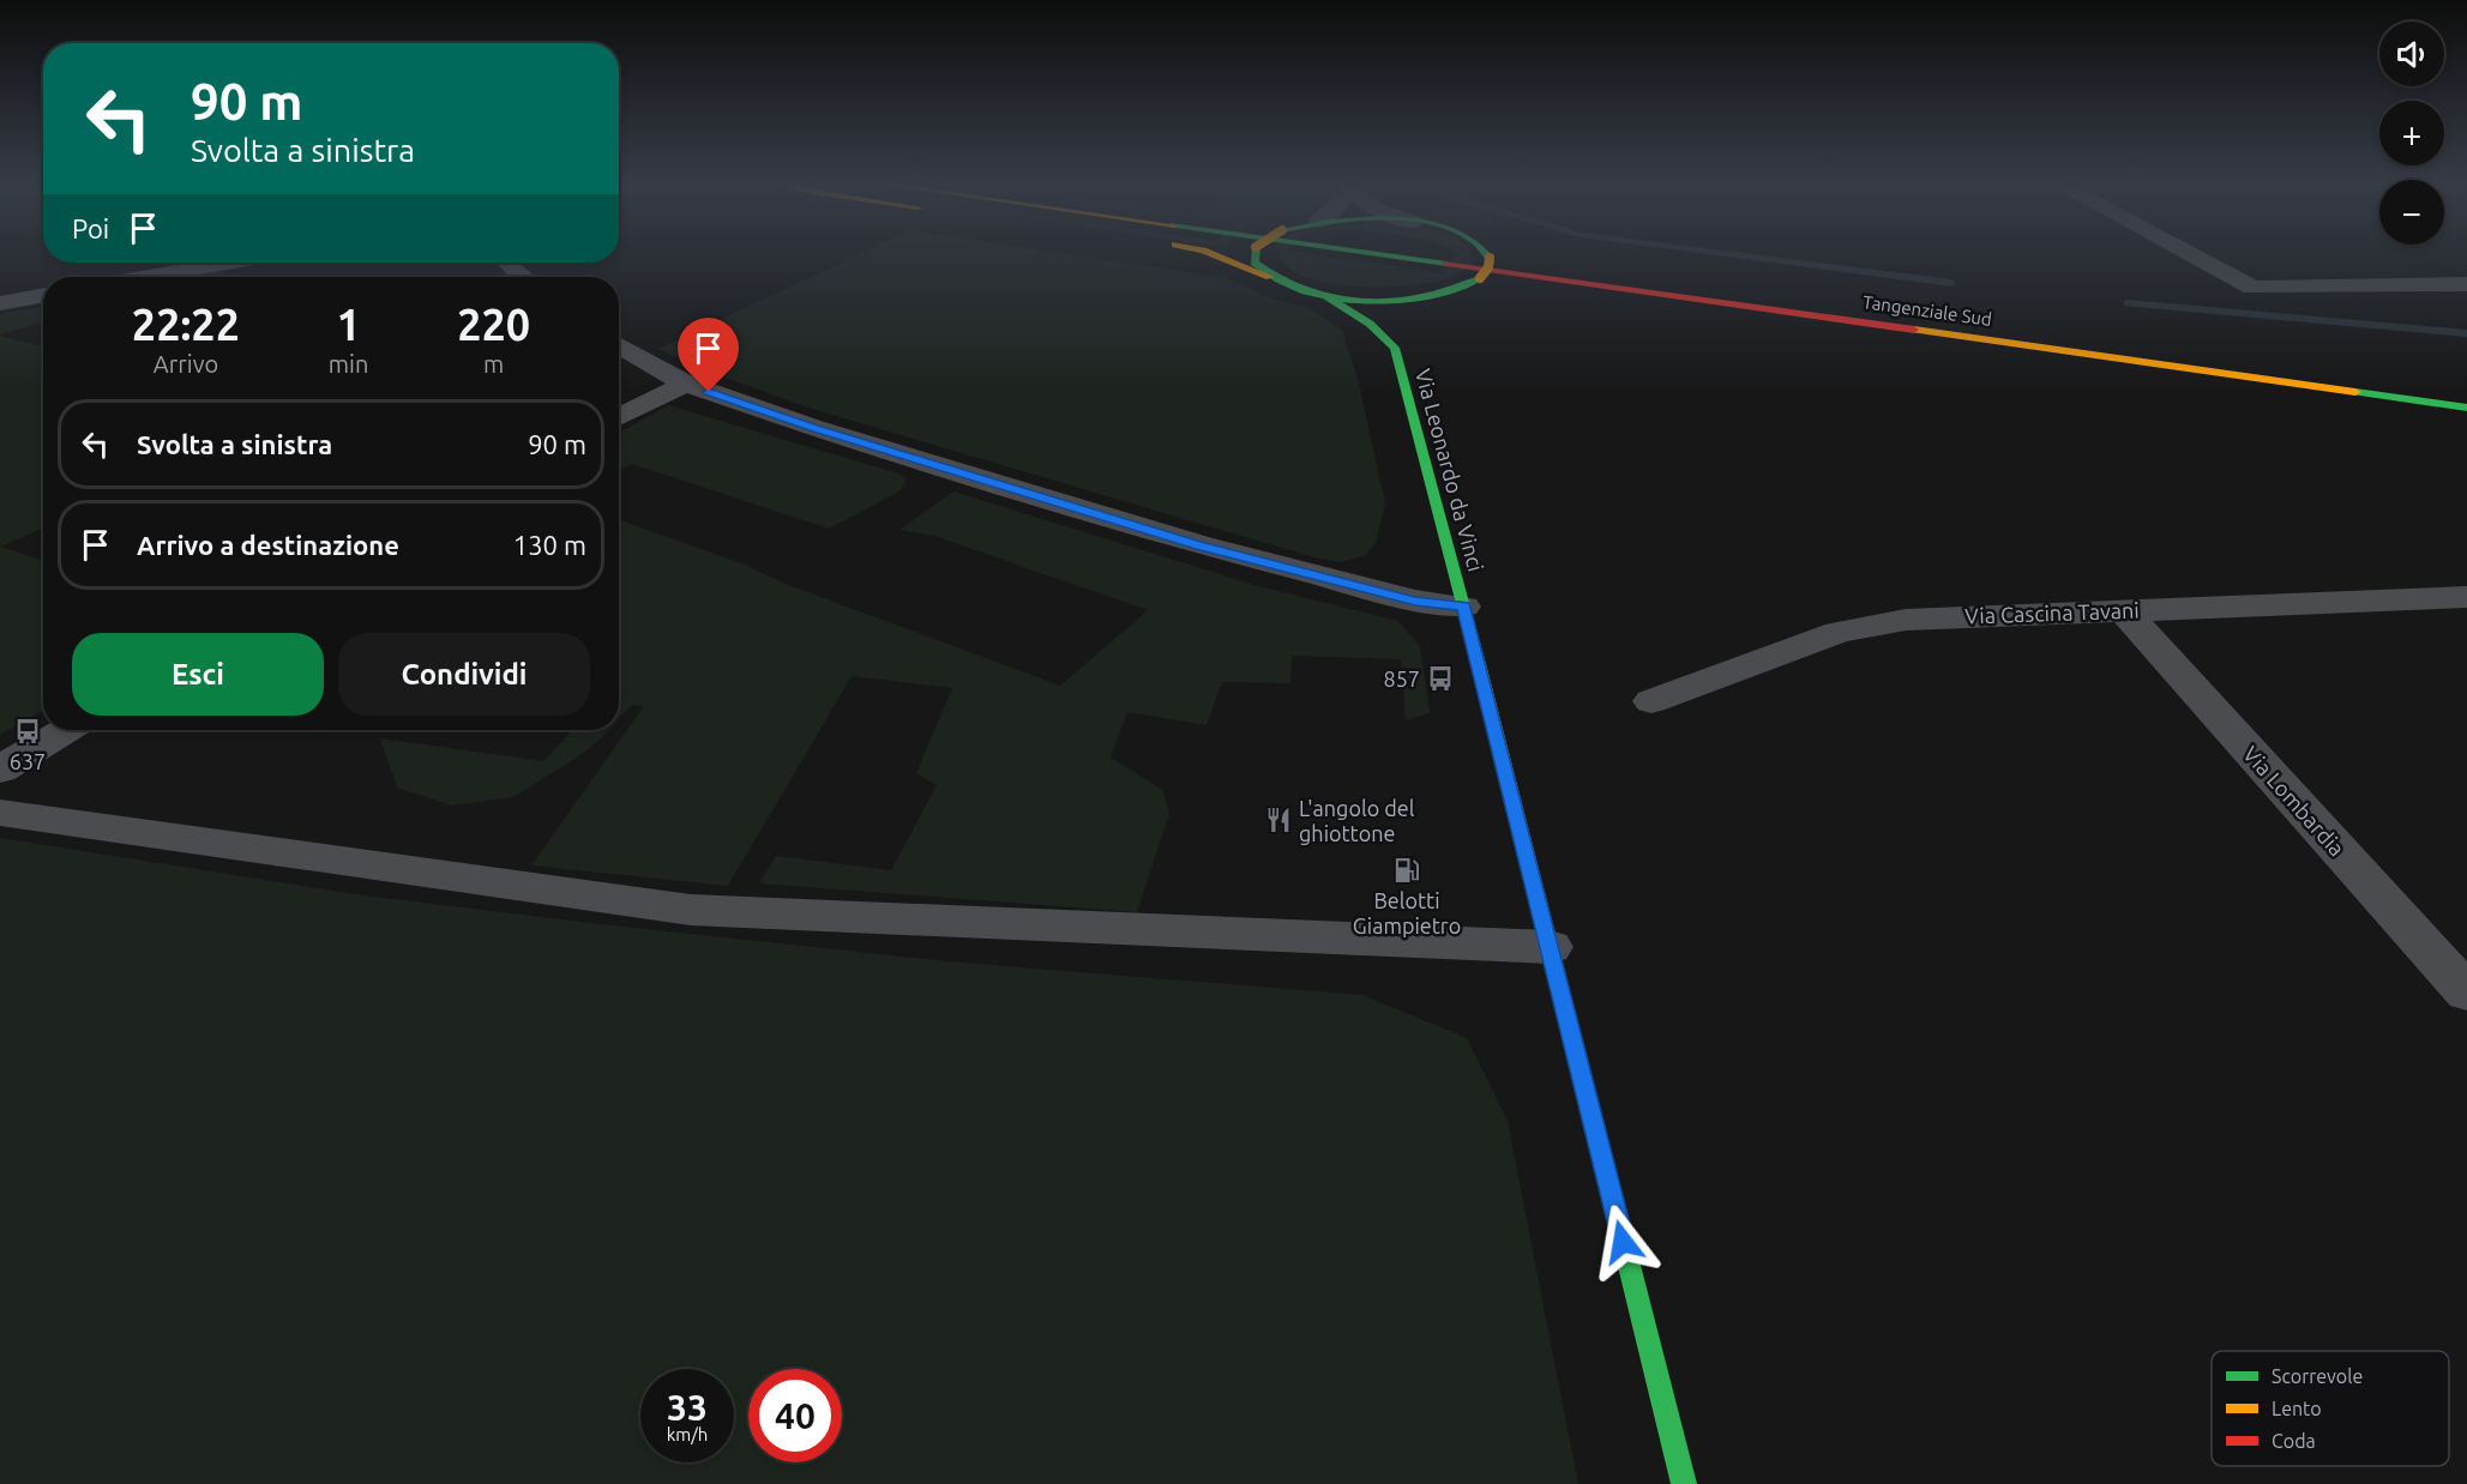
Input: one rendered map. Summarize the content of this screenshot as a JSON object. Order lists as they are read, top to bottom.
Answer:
{
  "streets": {
    "main road": ["Tangenziale Sud", "Via Leonardo da Vinci"],
    "street": ["Via Cascina Tavani", "Via Lombardia"]
  },
  "crossings": [
    ["Via Cascina Tavani", "Via Lombardia"]
  ],
  "places": {
    "bus stop": ["857", "637"],
    "restaurant": ["L'angolo del ghiottone"],
    "fuel station": ["Belotti Giampietro"]
  },
  "legend": ["Scorrevole", "Lento", "Coda"],
  "page": {
    "map_buttons": ["+", "−"],
    "turn": ["90 m", "Svolta a sinistra"],
    "then": "Poi",
    "eta": [
      "22:22",
      "Arrivo",
      "1",
      "min",
      "220",
      "m"
    ],
    "list": [
      {
        "name": "Svolta a sinistra",
        "value": "90 m"
      },
      {
        "name": "Arrivo a destinazione",
        "value": "130 m"
      }
    ],
    "buttons": ["Esci", "Condividi"],
    "speed": "33 km/h",
    "limit": "40"
  }
}
